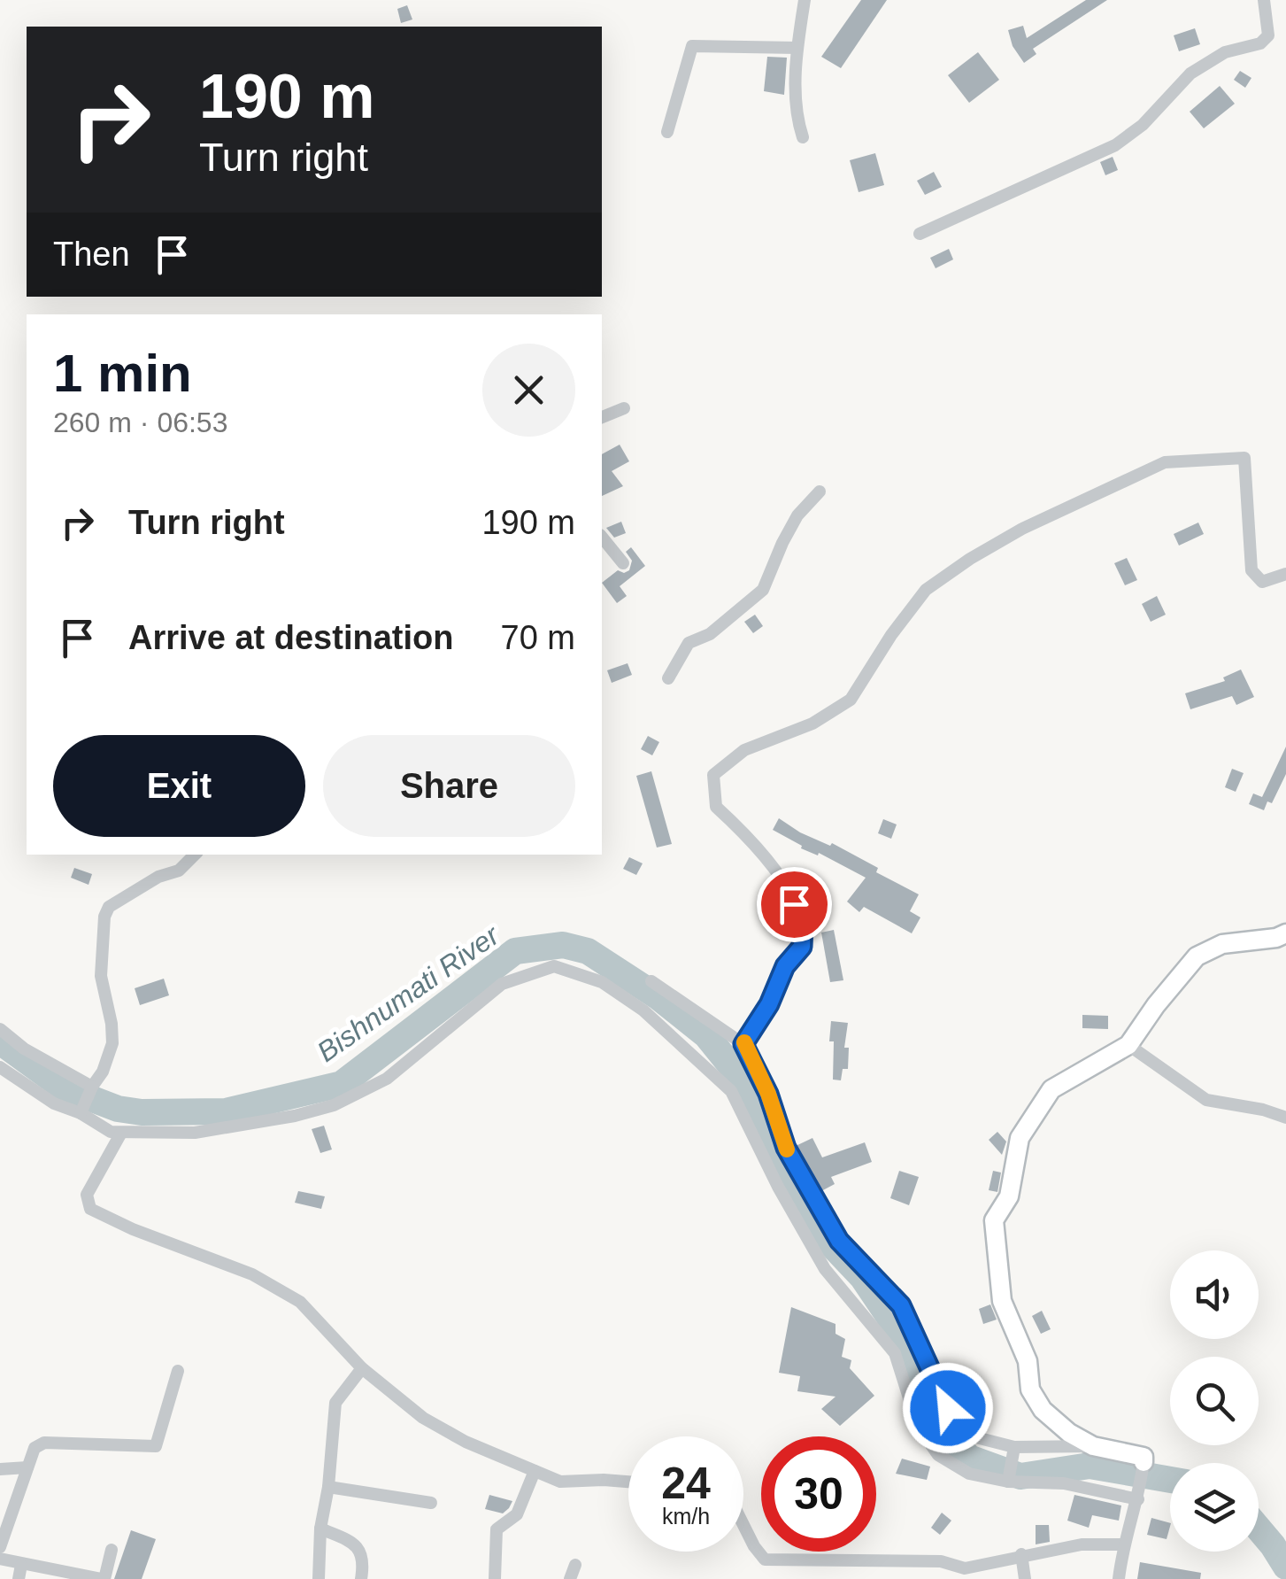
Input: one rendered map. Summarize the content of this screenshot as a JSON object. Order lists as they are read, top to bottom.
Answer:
{
  "water": ["Bishnumati River"],
  "page": {
    "turn": ["190 m", "Turn right"],
    "then": "Then",
    "heading": ["1 min", "260 m · 06:53"],
    "list": [
      {
        "name": "Turn right",
        "value": "190 m"
      },
      {
        "name": "Arrive at destination",
        "value": "70 m"
      }
    ],
    "buttons": ["Exit", "Share"],
    "speed": "24 km/h",
    "limit": "30"
  }
}
